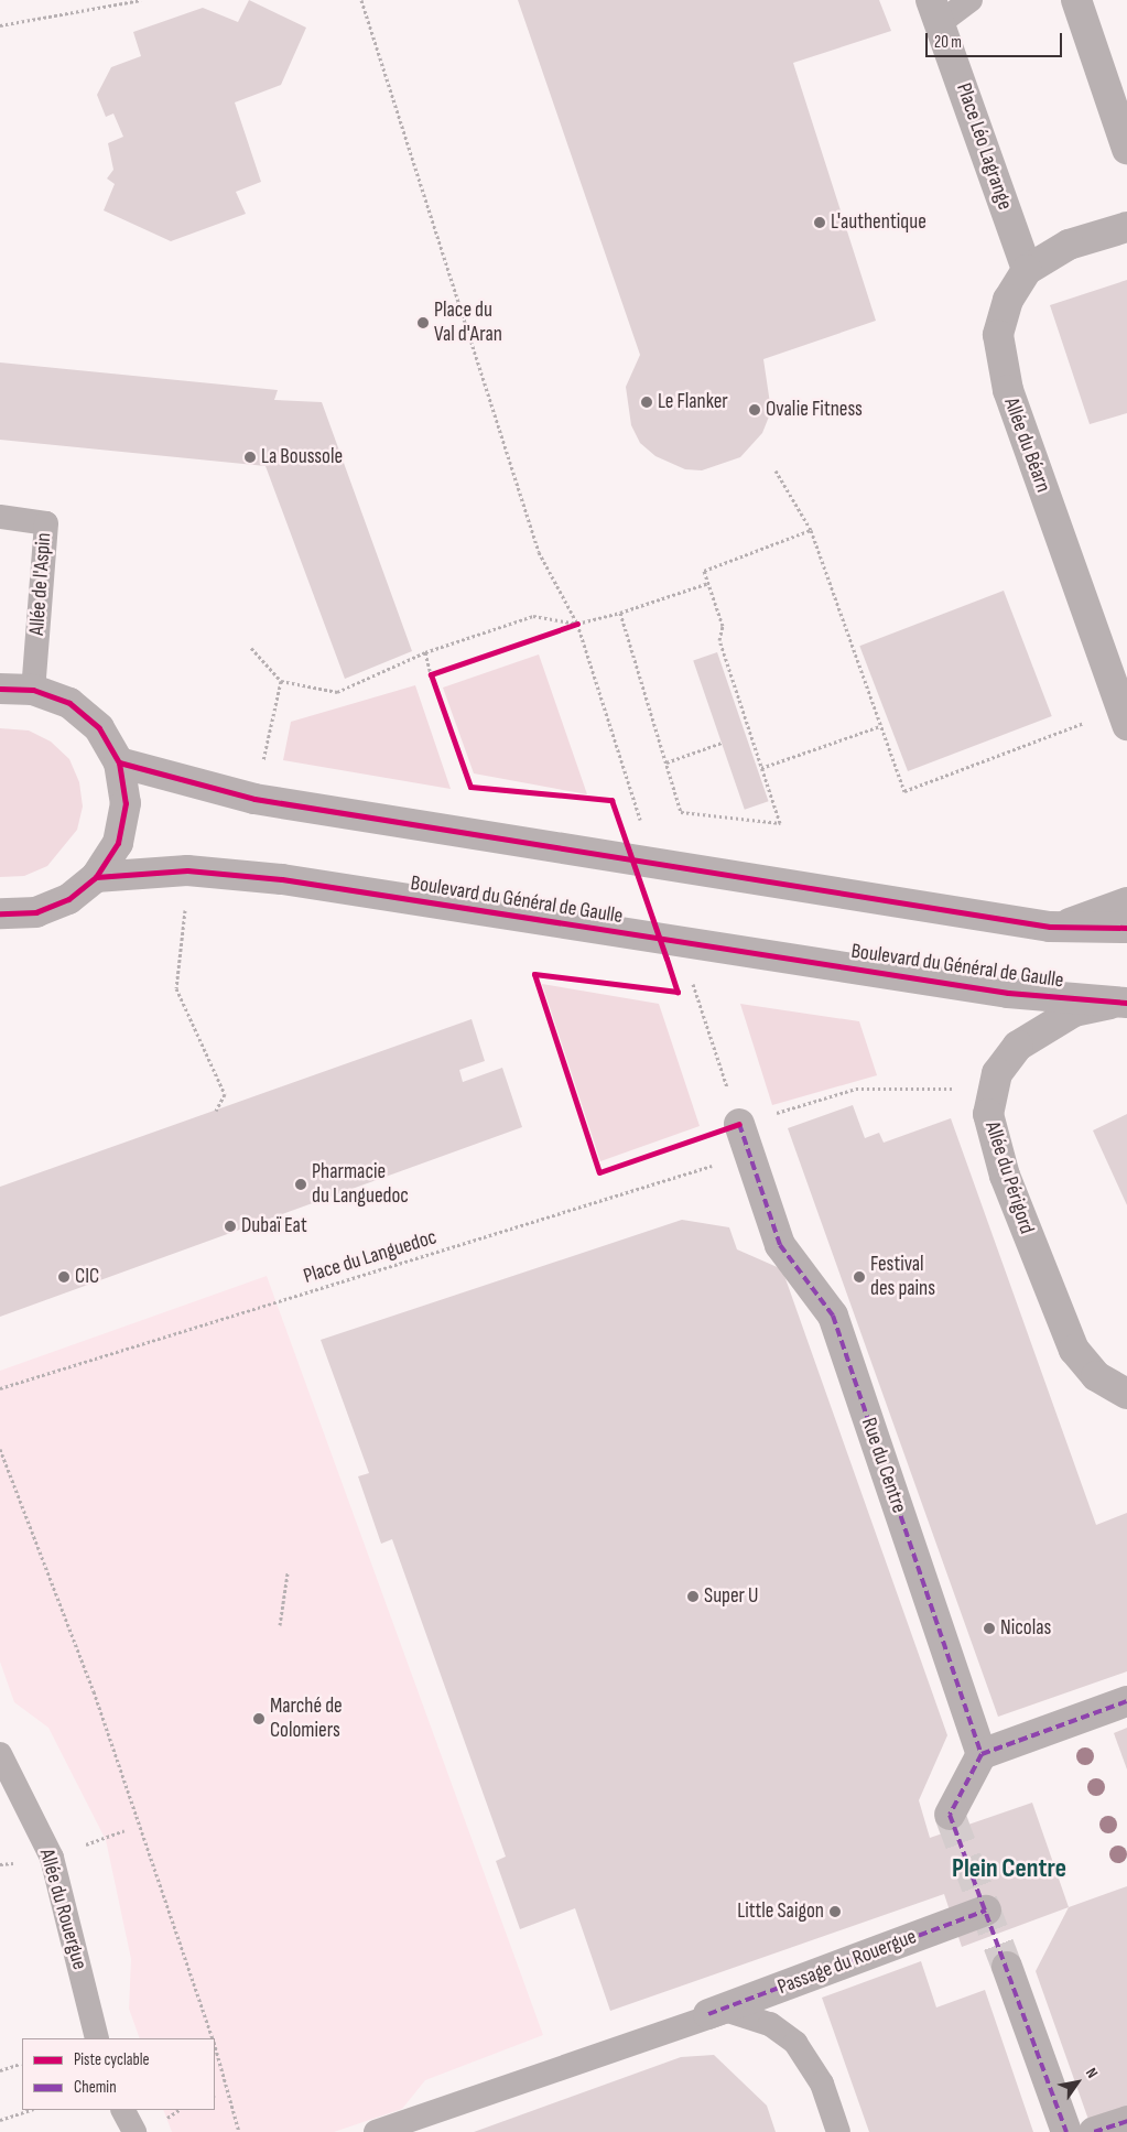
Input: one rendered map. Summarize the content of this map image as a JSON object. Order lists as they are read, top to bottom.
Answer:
{
  "streets": {
    "street": [
      "Place Léo Lagrange",
      "Allée du Béarn",
      "Boulevard du Général de Gaulle",
      "Allée du Périgord",
      "Rue du Centre",
      "Passage du Rouergue"
    ],
    "lane": ["Allée de l'Aspin", "Allée du Rouergue"],
    "path": ["Place du Languedoc"]
  },
  "crossings": [
    ["Place Léo Lagrange", "Allée du Béarn"],
    ["Boulevard du Général de Gaulle", "Allée du Périgord"],
    ["Place du Languedoc", "Rue du Centre"]
  ],
  "districts": ["Plein Centre"],
  "places": [
    "L'authentique",
    "Place du Val d'Aran",
    "Le Flanker",
    "Ovalie Fitness",
    "La Boussole",
    "Pharmacie du Languedoc",
    "Dubaï Eat",
    "CIC",
    "Festival des pains",
    "Super U",
    "Nicolas",
    "Marché de Colomiers",
    "Little Saigon"
  ],
  "legend": ["Piste cyclable", "Chemin"],
  "scale_bar": "20 m",
  "north": "top right"
}
